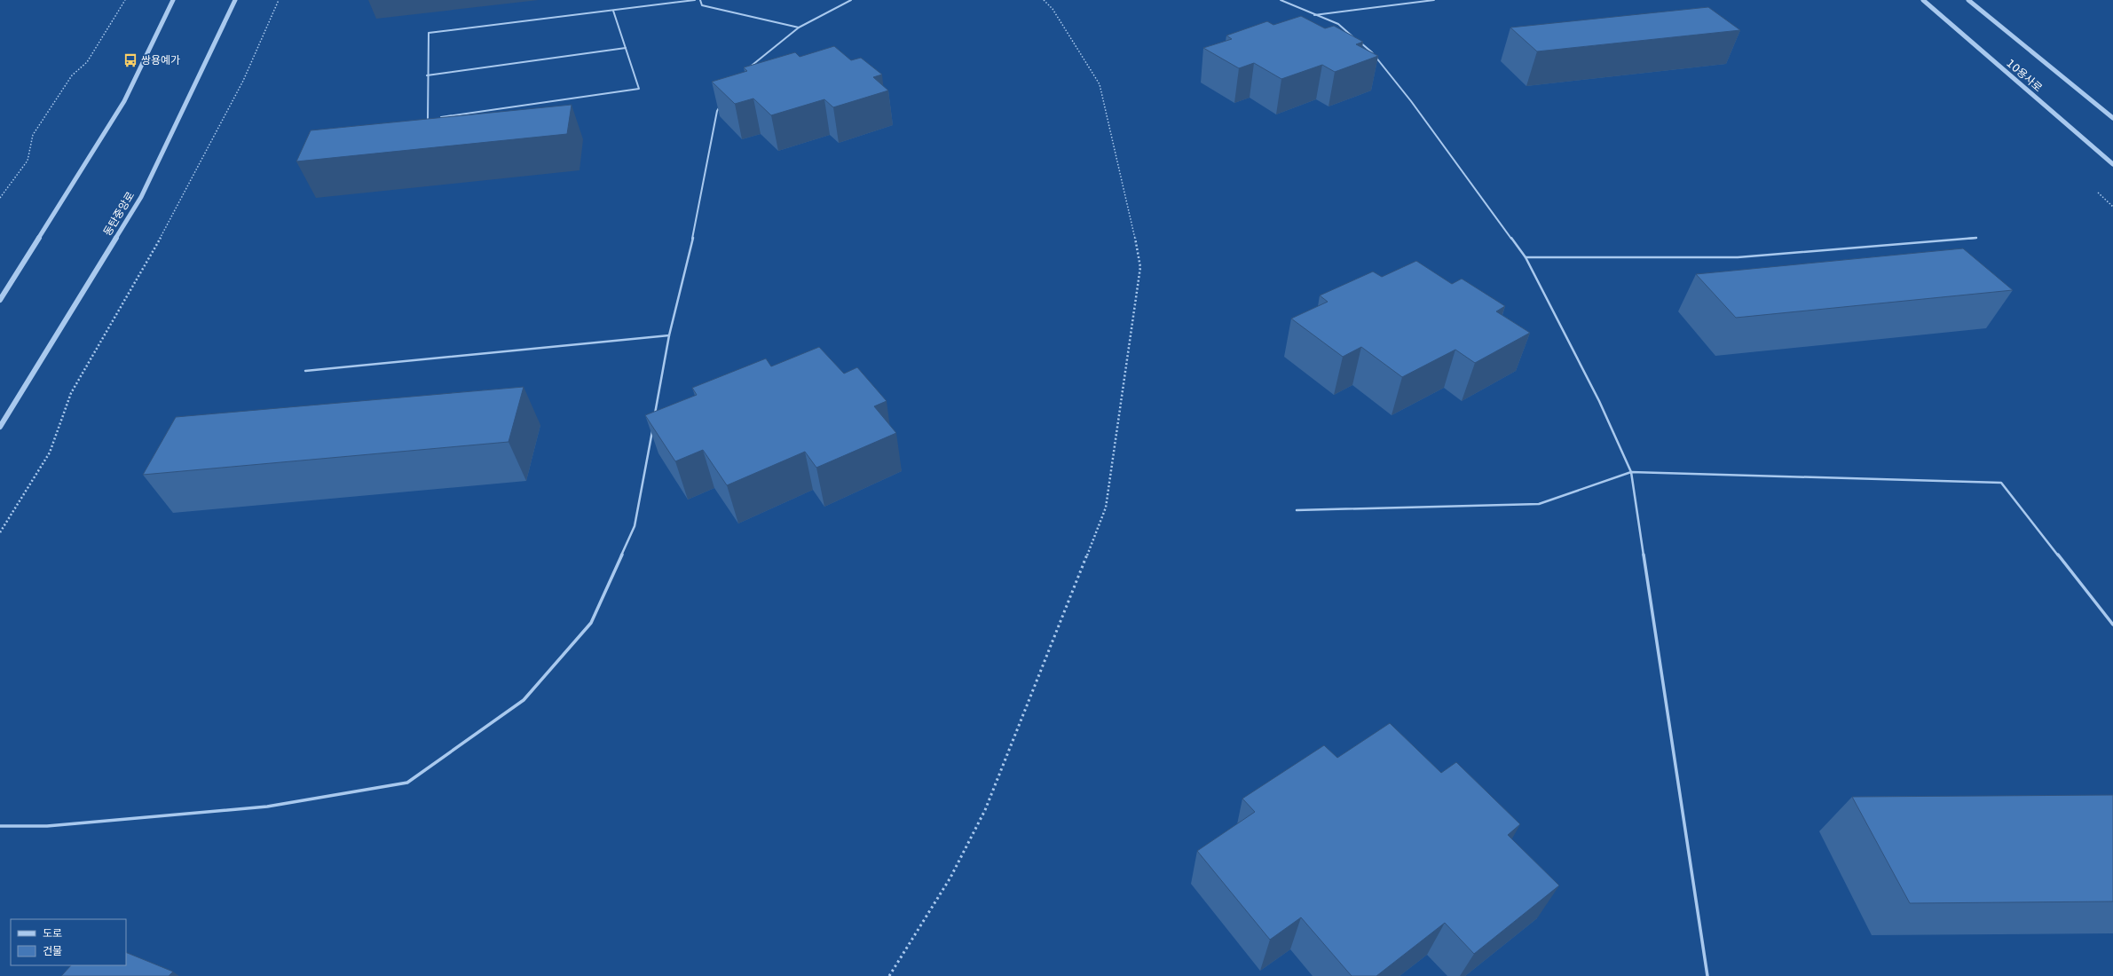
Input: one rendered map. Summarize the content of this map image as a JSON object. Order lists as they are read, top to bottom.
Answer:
{
  "streets": {
    "street": ["10용사로", "동탄중앙로"]
  },
  "places": {
    "bus stop": ["쌍용예가"]
  },
  "legend": ["도로", "건물"]
}
